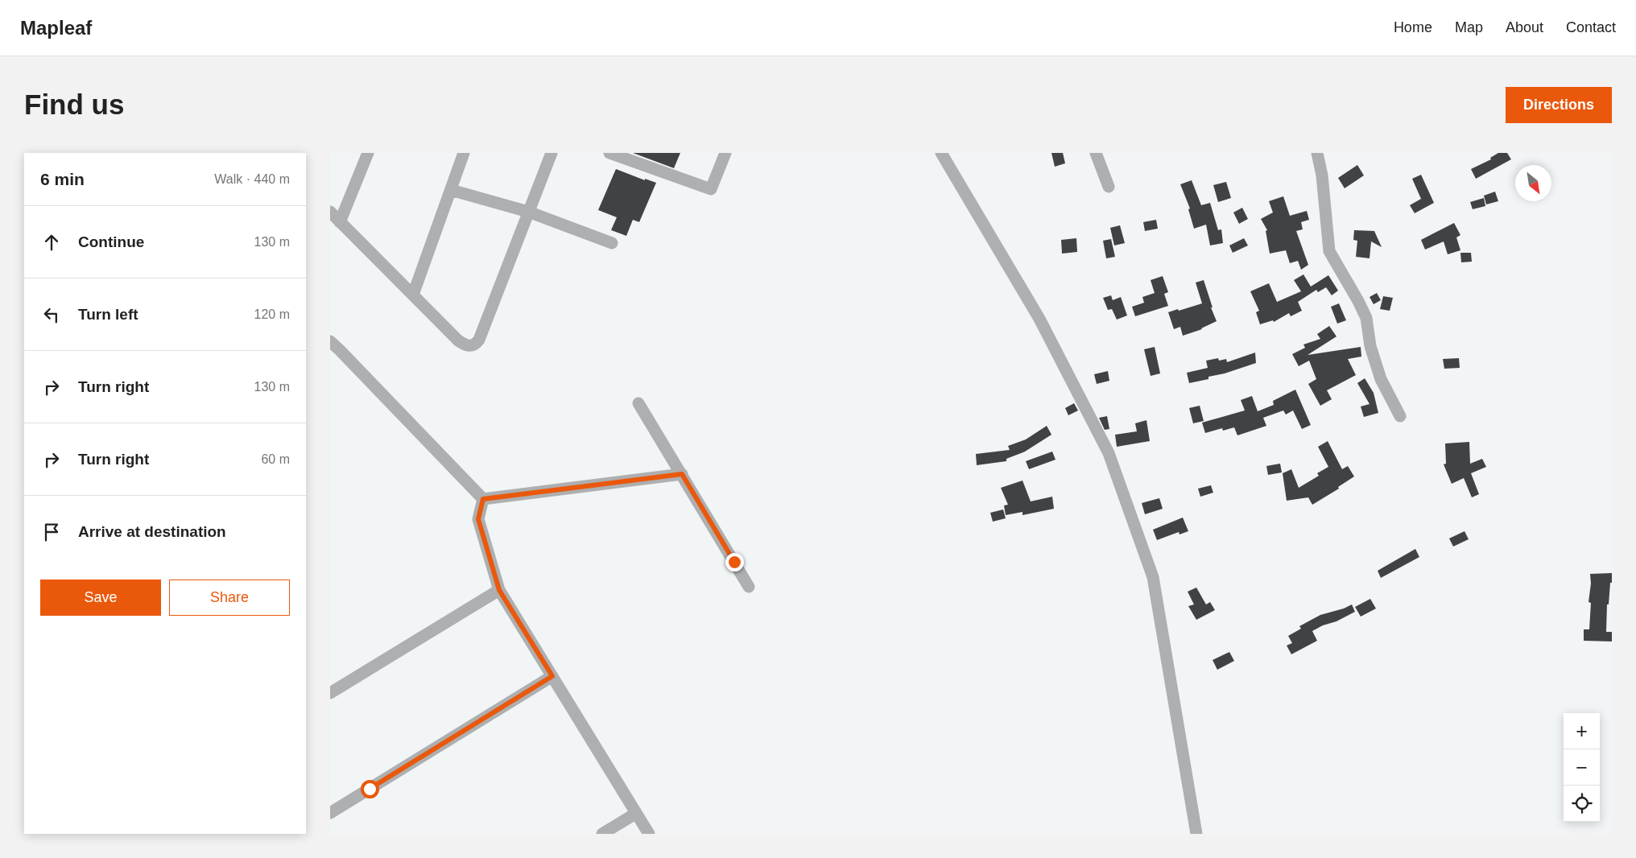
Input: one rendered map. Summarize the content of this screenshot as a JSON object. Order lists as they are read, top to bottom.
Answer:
{
  "north": "bottom right",
  "page": {
    "header": "Mapleaf",
    "nav": [
      "Home",
      "Map",
      "About",
      "Contact"
    ],
    "buttons": [
      "Directions",
      ["Save", "Share"]
    ],
    "title": "Find us",
    "heading": ["6 min", "Walk · 440 m"],
    "list": [
      ["Continue", "130 m"],
      ["Turn left", "120 m"],
      ["Turn right", "130 m"],
      ["Turn right", "60 m"],
      "Arrive at destination"
    ],
    "map_buttons": ["+", "−"]
  }
}
